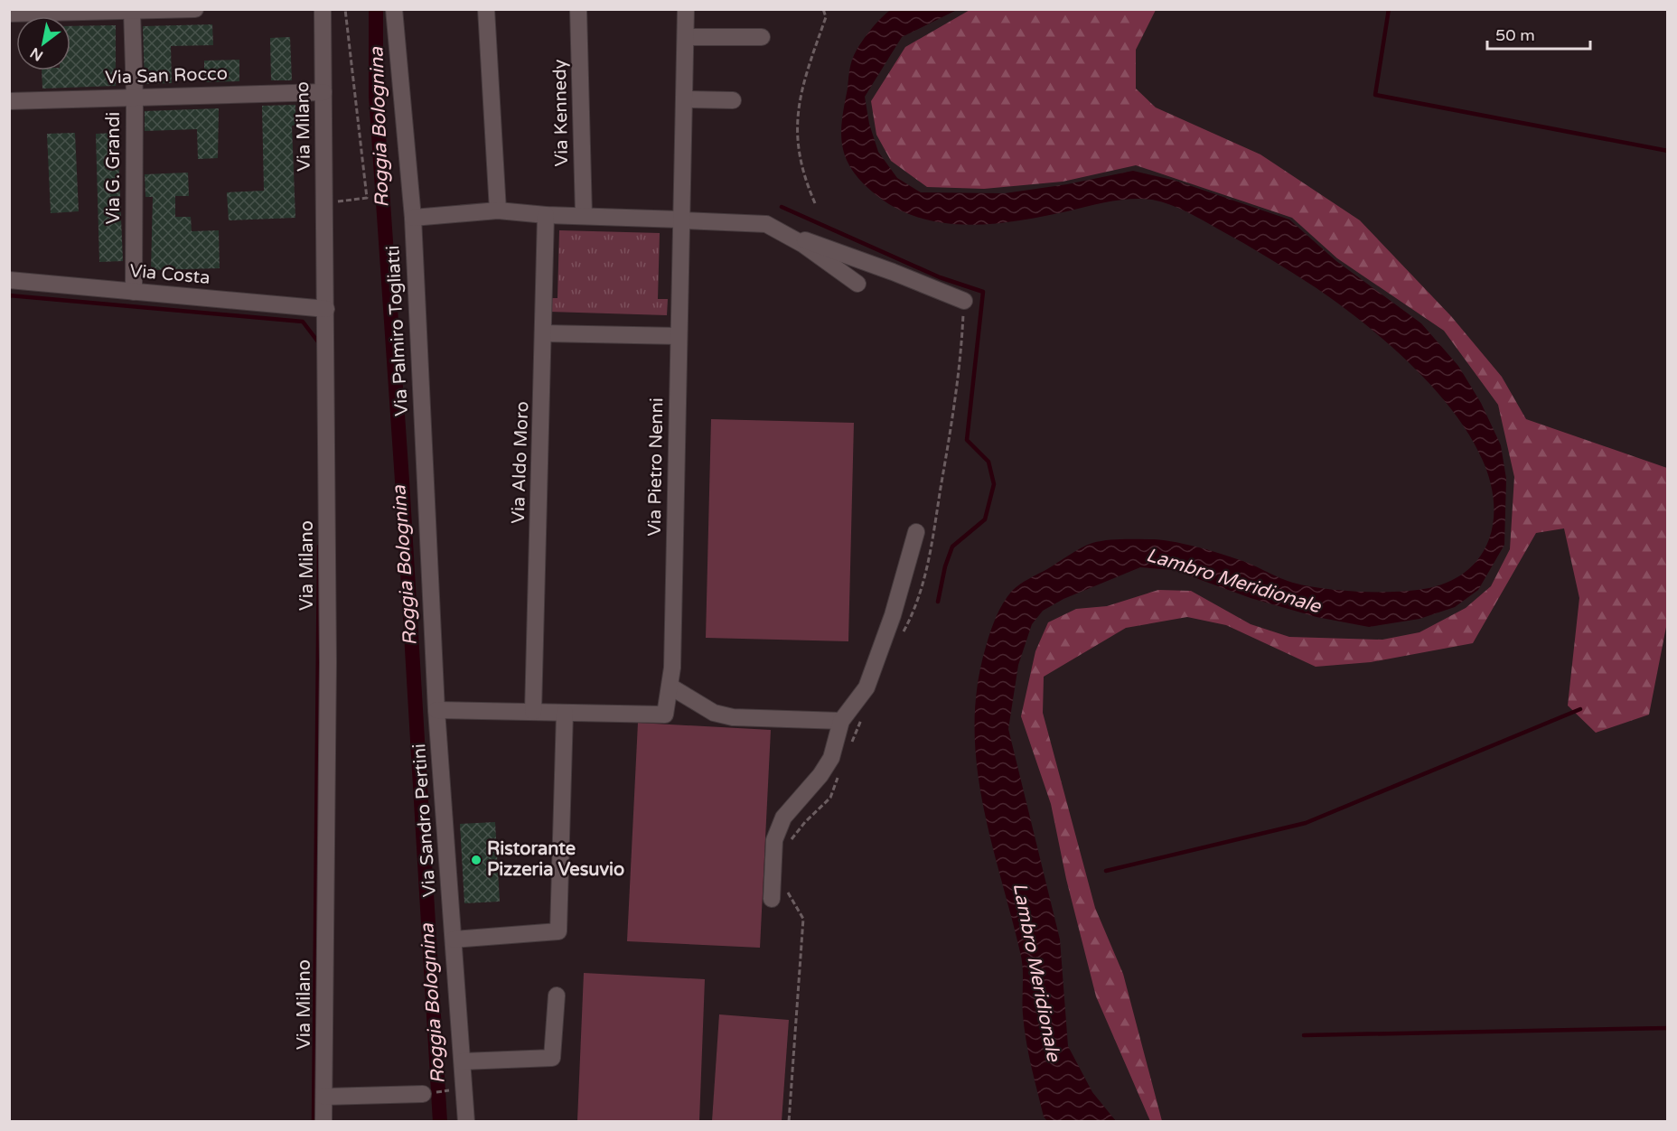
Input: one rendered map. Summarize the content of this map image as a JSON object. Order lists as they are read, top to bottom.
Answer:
{
  "streets": {
    "street": [
      "Via San Rocco",
      "Via Kennedy",
      "Via Milano",
      "Via G. Grandi",
      "Via Costa",
      "Via Palmiro Togliatti",
      "Via Aldo Moro",
      "Via Pietro Nenni",
      "Via Sandro Pertini"
    ]
  },
  "crossings": [
    ["Via San Rocco", "Via Milano"],
    ["Via San Rocco", "Via G. Grandi"],
    ["Via Milano", "Via Costa"],
    ["Via G. Grandi", "Via Costa"],
    ["Via Palmiro Togliatti", "Via Sandro Pertini"]
  ],
  "water": ["Roggia Bolognina", "Lambro Meridionale"],
  "places": ["Ristorante Pizzeria Vesuvio"],
  "scale_bar": "50 m",
  "north": "bottom left"
}
